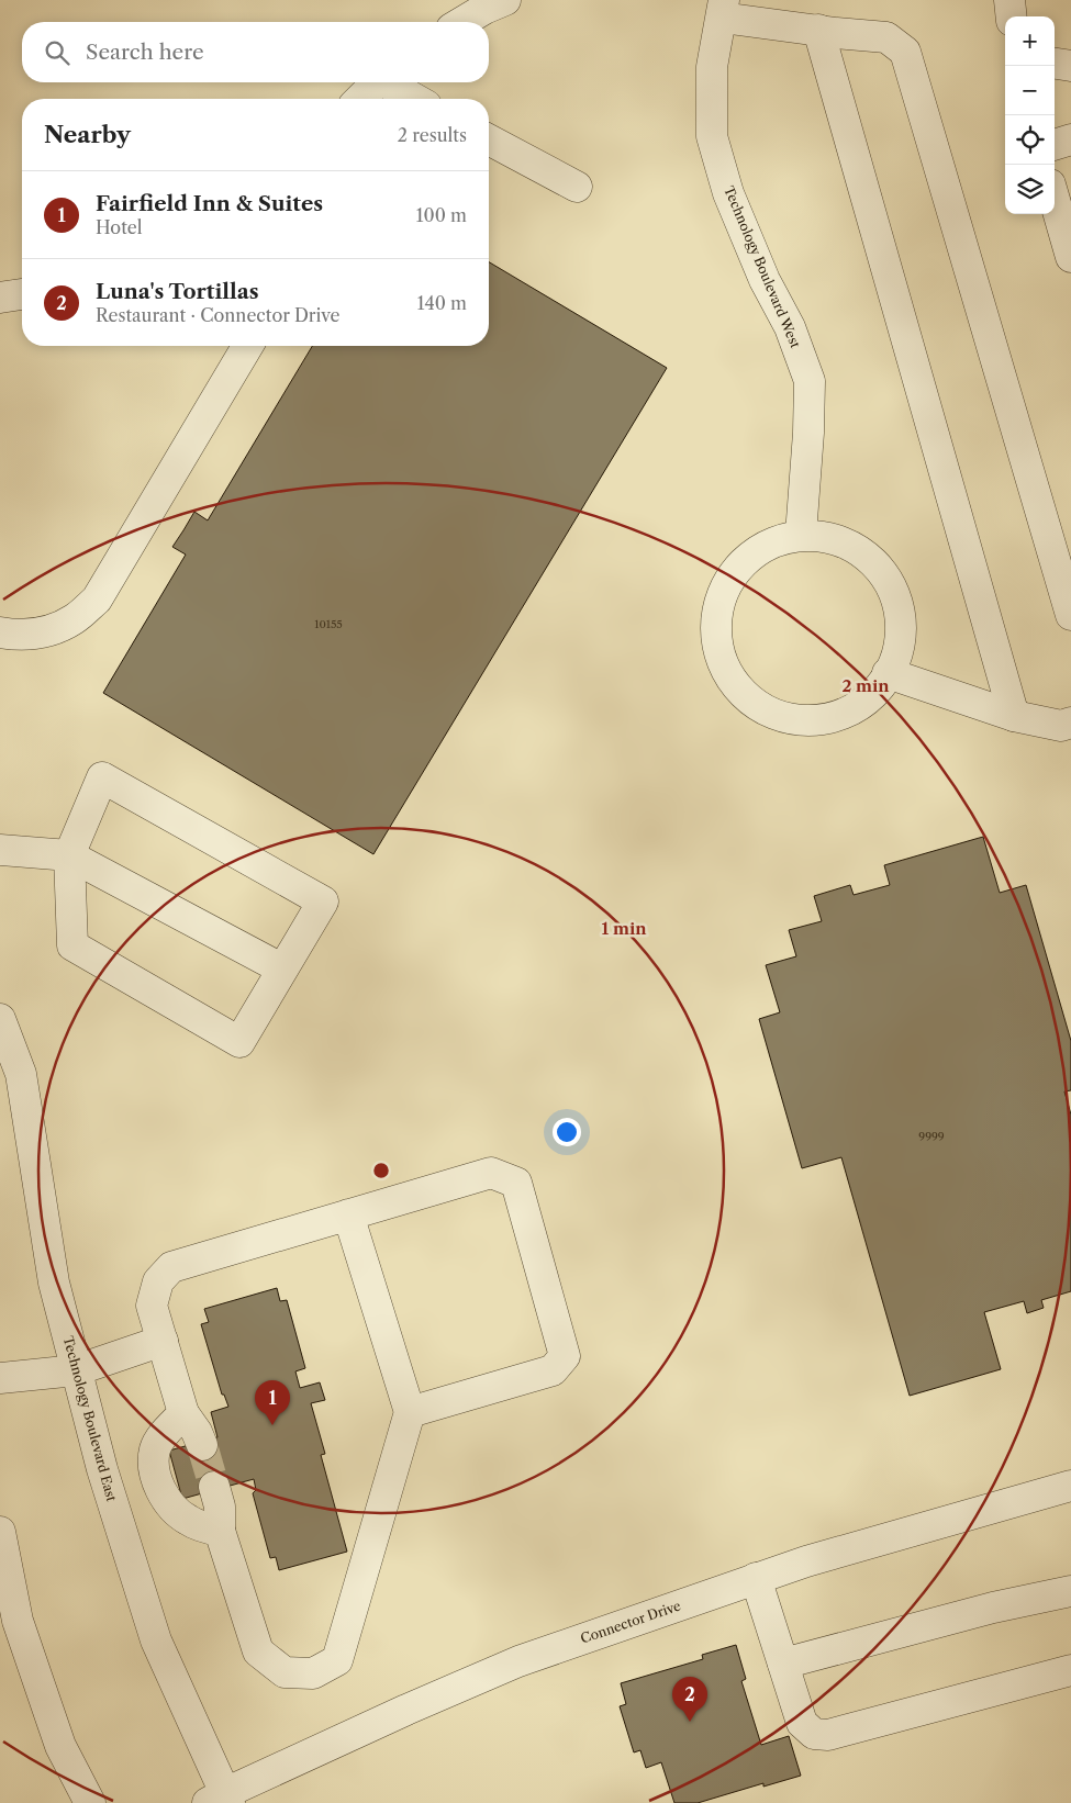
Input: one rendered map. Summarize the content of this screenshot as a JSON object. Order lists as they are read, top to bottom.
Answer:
{
  "streets": {
    "street": ["Technology Boulevard West", "Technology Boulevard East", "Connector Drive"]
  },
  "crossings": [
    ["Technology Boulevard East", "Connector Drive"]
  ],
  "house_numbers": ["10155", "9999"],
  "page": {
    "map_buttons": ["+", "−"],
    "search": "Search here",
    "heading": ["Nearby", "2 results"],
    "list": [
      {
        "mark": "1",
        "name": "Fairfield Inn & Suites",
        "note": "Hotel",
        "value": "100 m"
      },
      {
        "mark": "2",
        "name": "Luna's Tortillas",
        "note": "Restaurant · Connector Drive",
        "value": "140 m"
      }
    ],
    "pins": ["1", "2"]
  },
  "rings": ["2 min", "1 min"]
}
